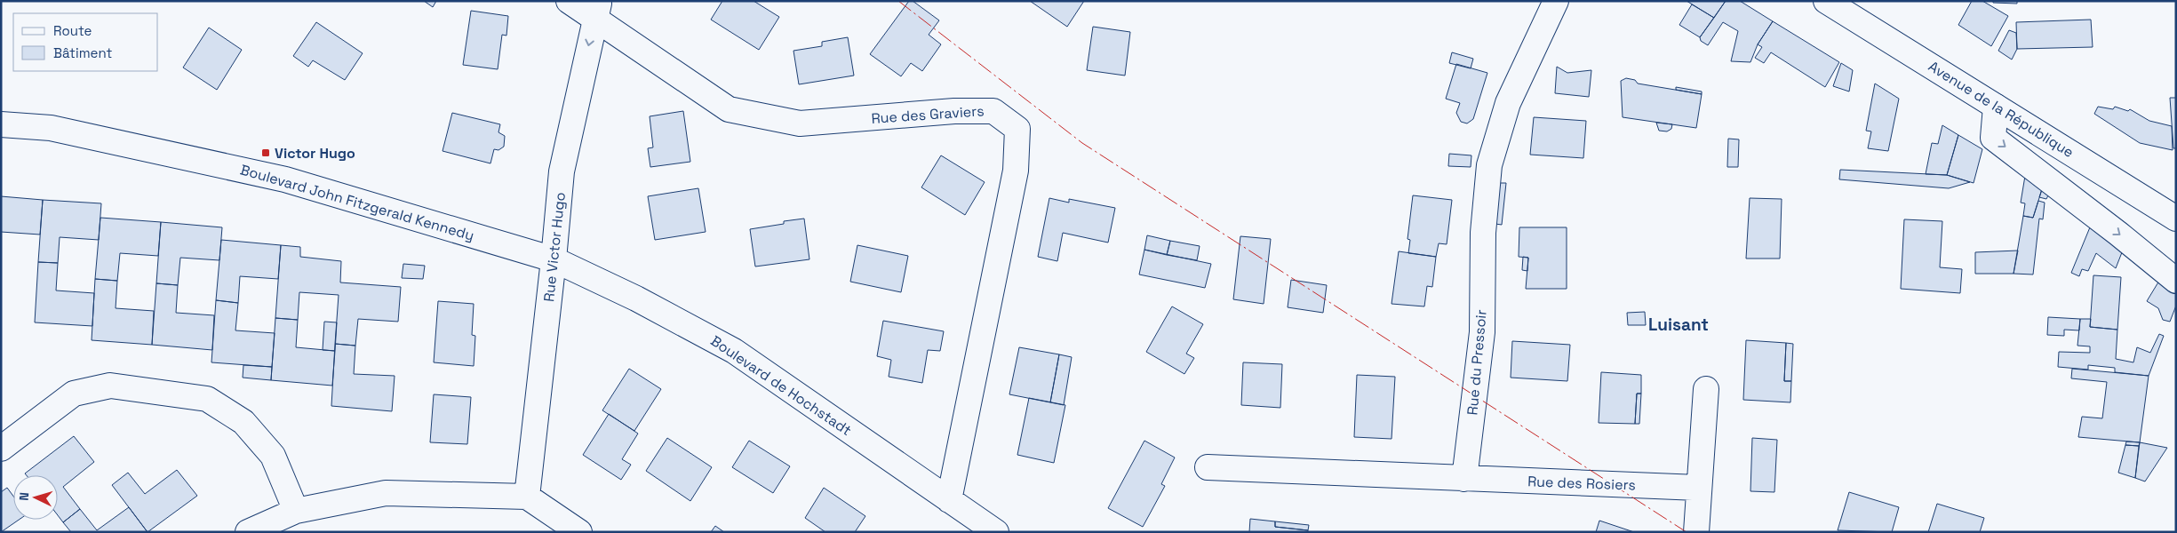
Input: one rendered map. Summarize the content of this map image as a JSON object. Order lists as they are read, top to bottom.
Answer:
{
  "streets": {
    "street": [
      "Avenue de la République",
      "Rue des Graviers",
      "Boulevard John Fitzgerald Kennedy",
      "Rue Victor Hugo",
      "Rue du Pressoir",
      "Boulevard de Hochstadt",
      "Rue des Rosiers"
    ]
  },
  "crossings": [
    ["Rue des Graviers", "Rue Victor Hugo"],
    ["Rue des Graviers", "Boulevard de Hochstadt"],
    ["Boulevard John Fitzgerald Kennedy", "Rue Victor Hugo"],
    ["Boulevard John Fitzgerald Kennedy", "Boulevard de Hochstadt"],
    ["Rue Victor Hugo", "Boulevard de Hochstadt"],
    ["Rue du Pressoir", "Rue des Rosiers"]
  ],
  "one_way": ["Rue Victor Hugo"],
  "districts": ["Luisant"],
  "places": {
    "transit": ["Victor Hugo"]
  },
  "legend": ["Route", "Bâtiment"],
  "north": "left"
}
